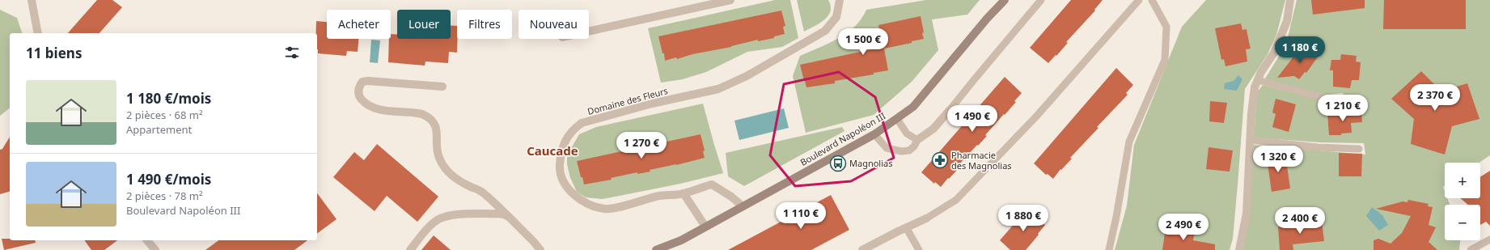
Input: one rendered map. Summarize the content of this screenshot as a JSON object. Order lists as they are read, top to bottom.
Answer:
{
  "streets": {
    "main road": ["Boulevard Napoléon III"],
    "street": ["Domaine des Fleurs"]
  },
  "crossings": [
    ["Domaine des Fleurs", "Boulevard Napoléon III"]
  ],
  "districts": ["Caucade"],
  "places": {
    "pharmacy": ["Pharmacie des Magnolias"],
    "bus stop": ["Magnolias"]
  },
  "page": {
    "chip": [
      "Acheter",
      "Louer",
      "Filtres",
      "Nouveau"
    ],
    "price": [
      "1 500 €",
      "1 180 €",
      "2 370 €",
      "1 210 €",
      "1 490 €",
      "1 270 €",
      "1 320 €",
      "1 110 €",
      "1 880 €",
      "2 400 €",
      "2 490 €"
    ],
    "heading": "11 biens",
    "list": [
      {
        "name": "1 180 €/mois",
        "note": "2 pièces · 68 m² · Appartement"
      },
      {
        "name": "1 490 €/mois",
        "note": "2 pièces · 78 m² · Boulevard Napoléon III"
      }
    ],
    "map_buttons": ["+", "−"]
  }
}
